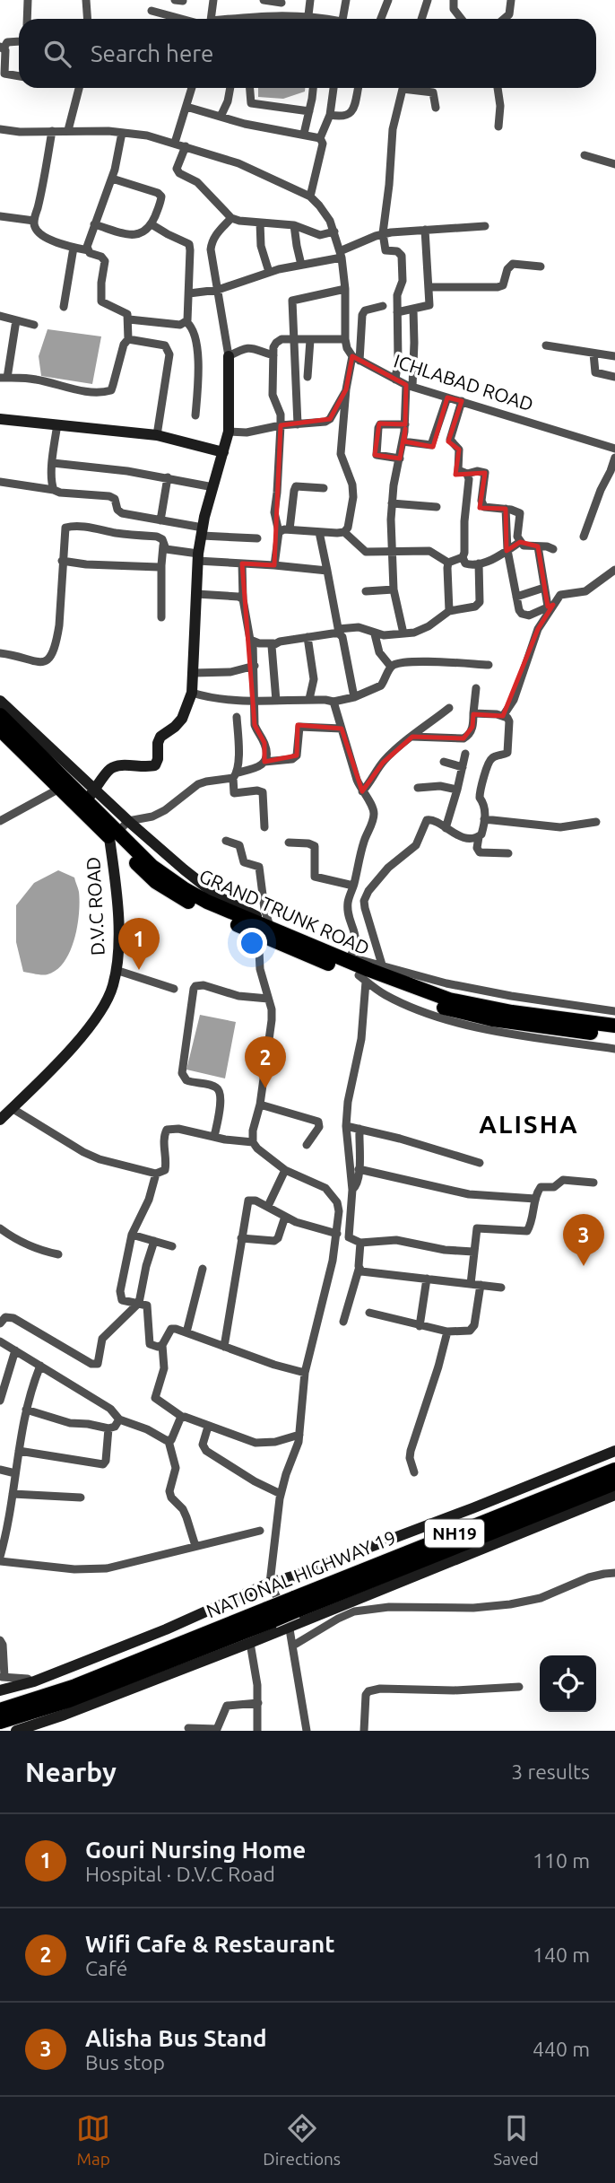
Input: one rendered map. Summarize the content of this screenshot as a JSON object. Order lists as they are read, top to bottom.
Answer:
{
  "streets": {
    "highway": ["GRAND TRUNK ROAD", "NH19", "NATIONAL HIGHWAY 19"],
    "main road": ["D.V.C ROAD"],
    "street": ["ICHLABAD ROAD"]
  },
  "crossings": [
    ["D.V.C ROAD", "GRAND TRUNK ROAD"],
    ["NH19", "NATIONAL HIGHWAY 19"]
  ],
  "districts": ["ALISHA"],
  "page": {
    "search": "Search here",
    "pins": ["1", "2", "3"],
    "heading": ["Nearby", "3 results"],
    "list": [
      {
        "mark": "1",
        "name": "Gouri Nursing Home",
        "note": "Hospital · D.V.C Road",
        "value": "110 m"
      },
      {
        "mark": "2",
        "name": "Wifi Cafe & Restaurant",
        "note": "Café",
        "value": "140 m"
      },
      {
        "mark": "3",
        "name": "Alisha Bus Stand",
        "note": "Bus stop",
        "value": "440 m"
      }
    ],
    "nav": ["Map", "Directions", "Saved"]
  }
}
